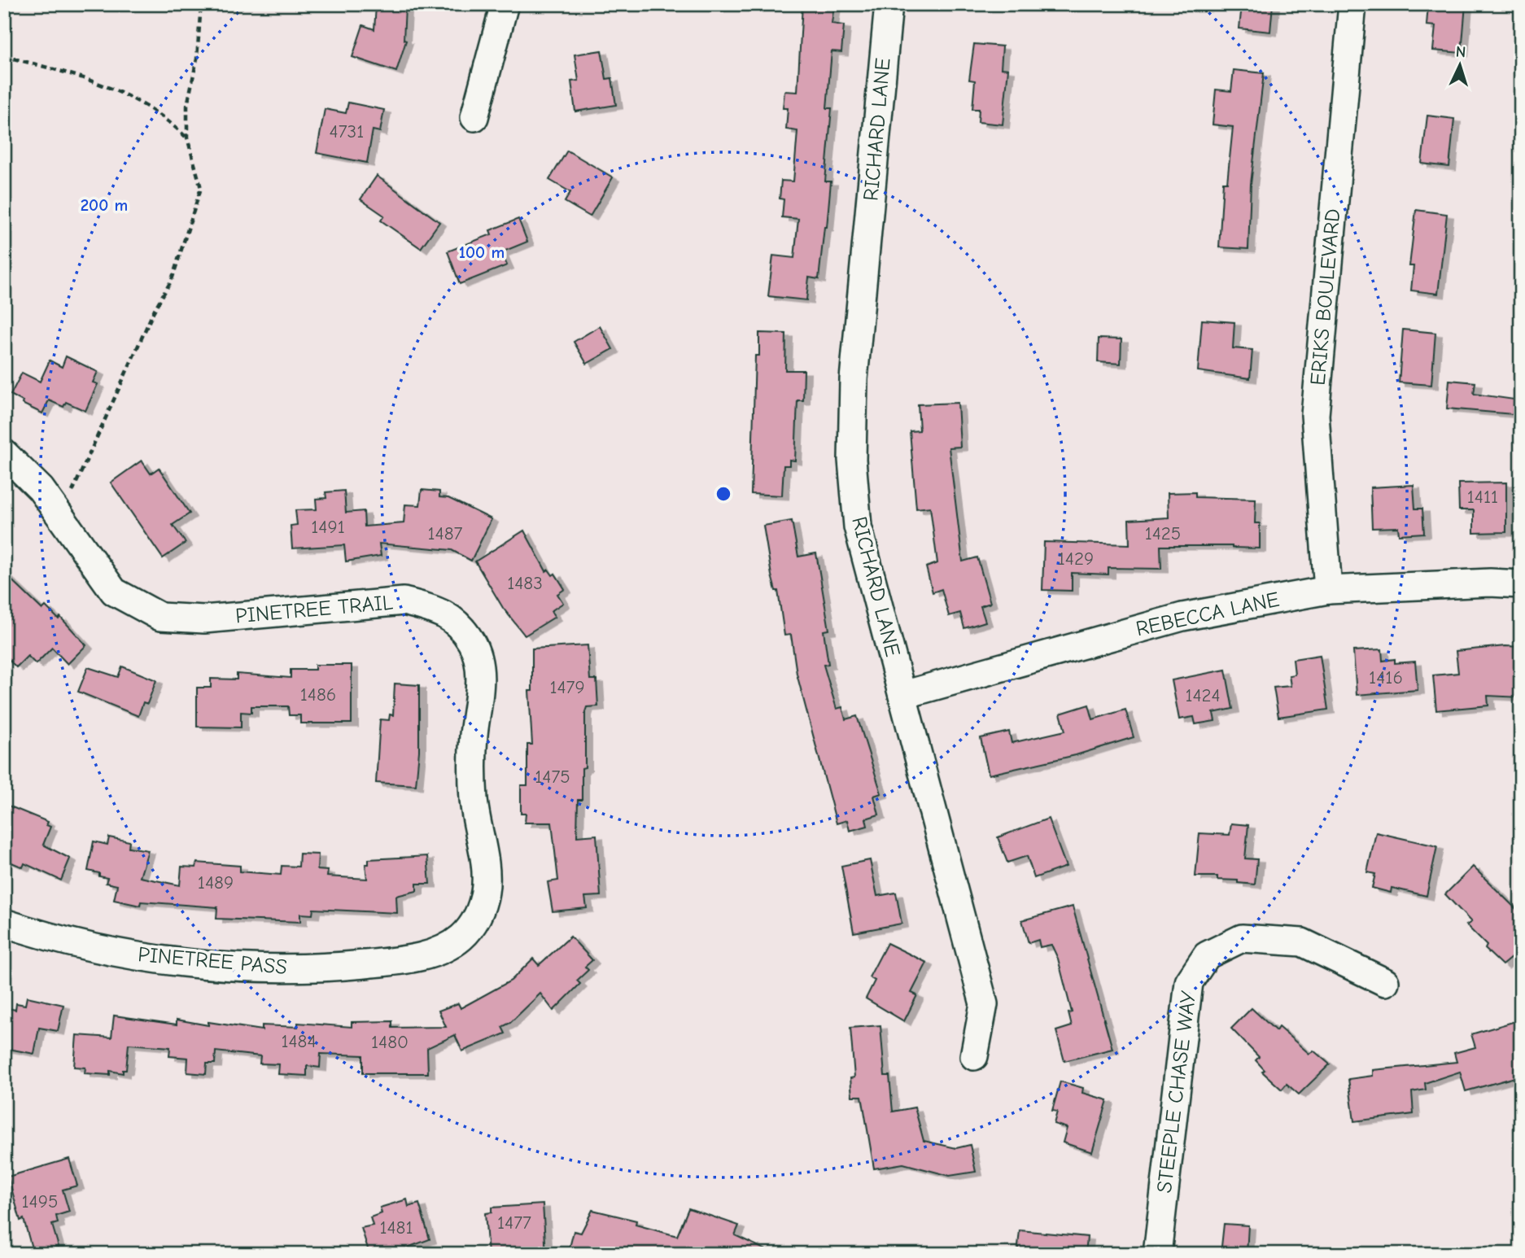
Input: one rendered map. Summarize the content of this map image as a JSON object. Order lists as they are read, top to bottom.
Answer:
{
  "streets": {
    "street": [
      "RICHARD LANE",
      "ERIKS BOULEVARD",
      "PINETREE TRAIL",
      "REBECCA LANE",
      "PINETREE PASS",
      "STEEPLE CHASE WAY"
    ]
  },
  "crossings": [
    ["RICHARD LANE", "REBECCA LANE"],
    ["ERIKS BOULEVARD", "REBECCA LANE"],
    ["PINETREE TRAIL", "PINETREE PASS"]
  ],
  "house_numbers": [
    "4731",
    "1411",
    "1491",
    "1487",
    "1425",
    "1429",
    "1483",
    "1416",
    "1479",
    "1486",
    "1424",
    "1475",
    "1489",
    "1484",
    "1480",
    "1495",
    "1477",
    "1481"
  ],
  "north": "top",
  "rings": ["200 m", "100 m"]
}
